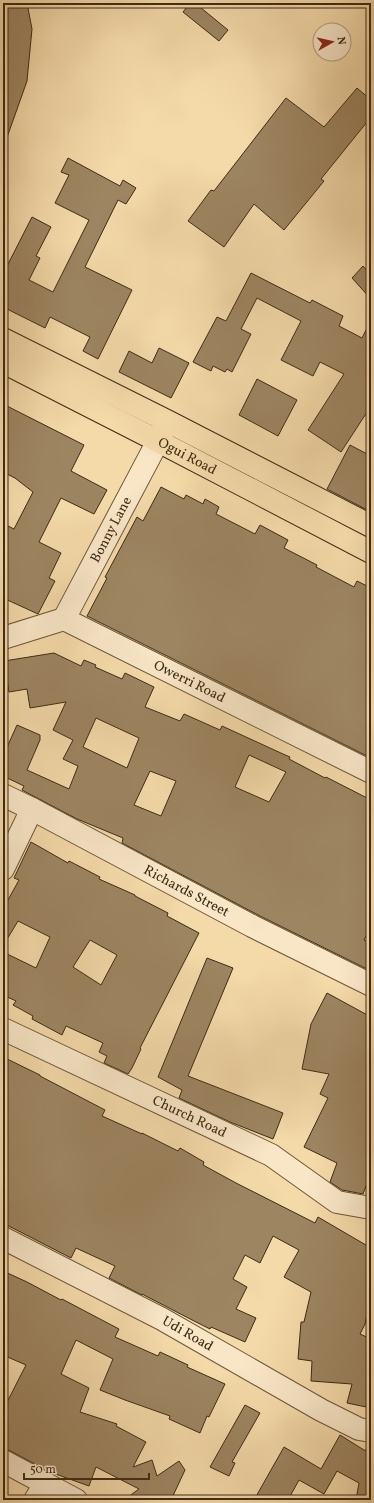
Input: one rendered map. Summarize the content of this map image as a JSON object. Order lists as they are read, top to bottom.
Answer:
{
  "streets": {
    "main road": ["Ogui Road"],
    "street": [
      "Bonny Lane",
      "Owerri Road",
      "Richards Street",
      "Church Road",
      "Udi Road"
    ]
  },
  "crossings": [
    ["Ogui Road", "Bonny Lane"],
    ["Bonny Lane", "Owerri Road"]
  ],
  "scale_bar": "50 m",
  "north": "right"
}
